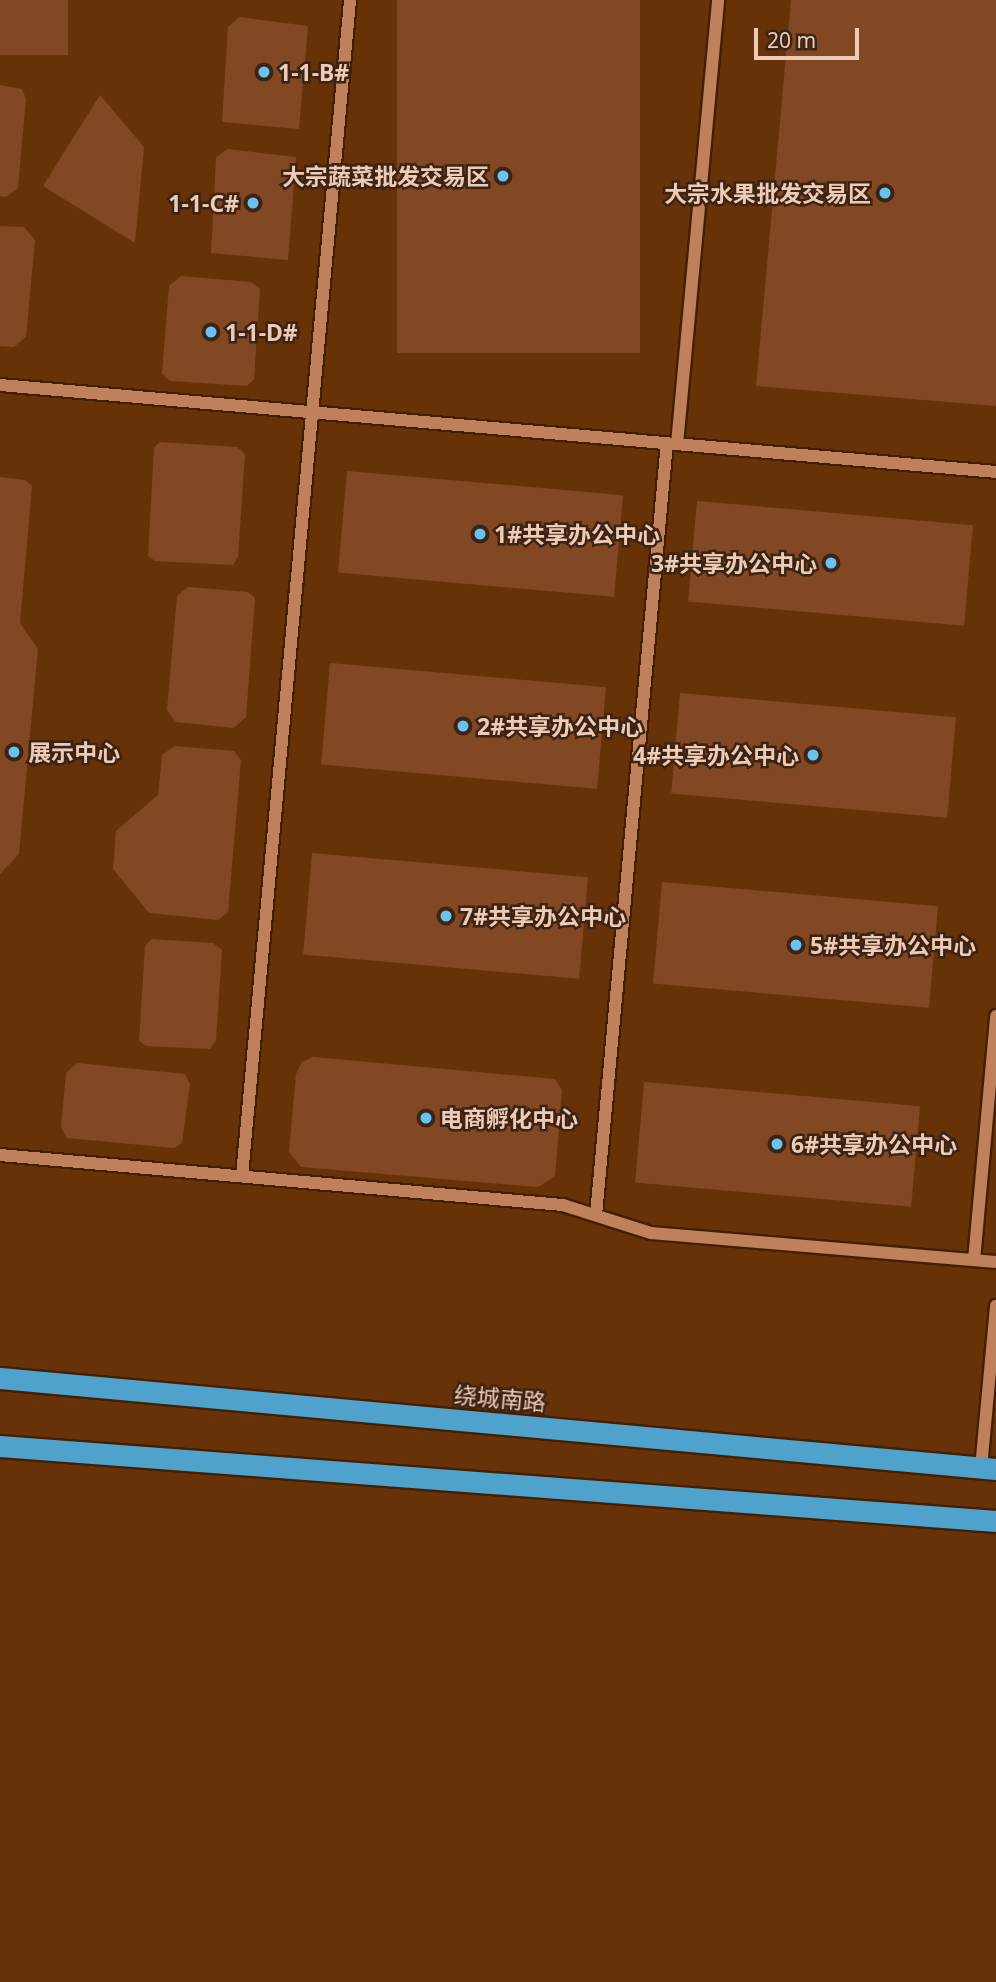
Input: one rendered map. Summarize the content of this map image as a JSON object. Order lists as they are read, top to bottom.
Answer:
{
  "streets": {
    "highway": ["绕城南路"]
  },
  "places": [
    "1-1-B#",
    "大宗蔬菜批发交易区",
    "大宗水果批发交易区",
    "1-1-C#",
    "1-1-D#",
    "1#共享办公中心",
    "3#共享办公中心",
    "2#共享办公中心",
    "展示中心",
    "4#共享办公中心",
    "7#共享办公中心",
    "5#共享办公中心",
    "电商孵化中心",
    "6#共享办公中心"
  ],
  "scale_bar": "20 m"
}
